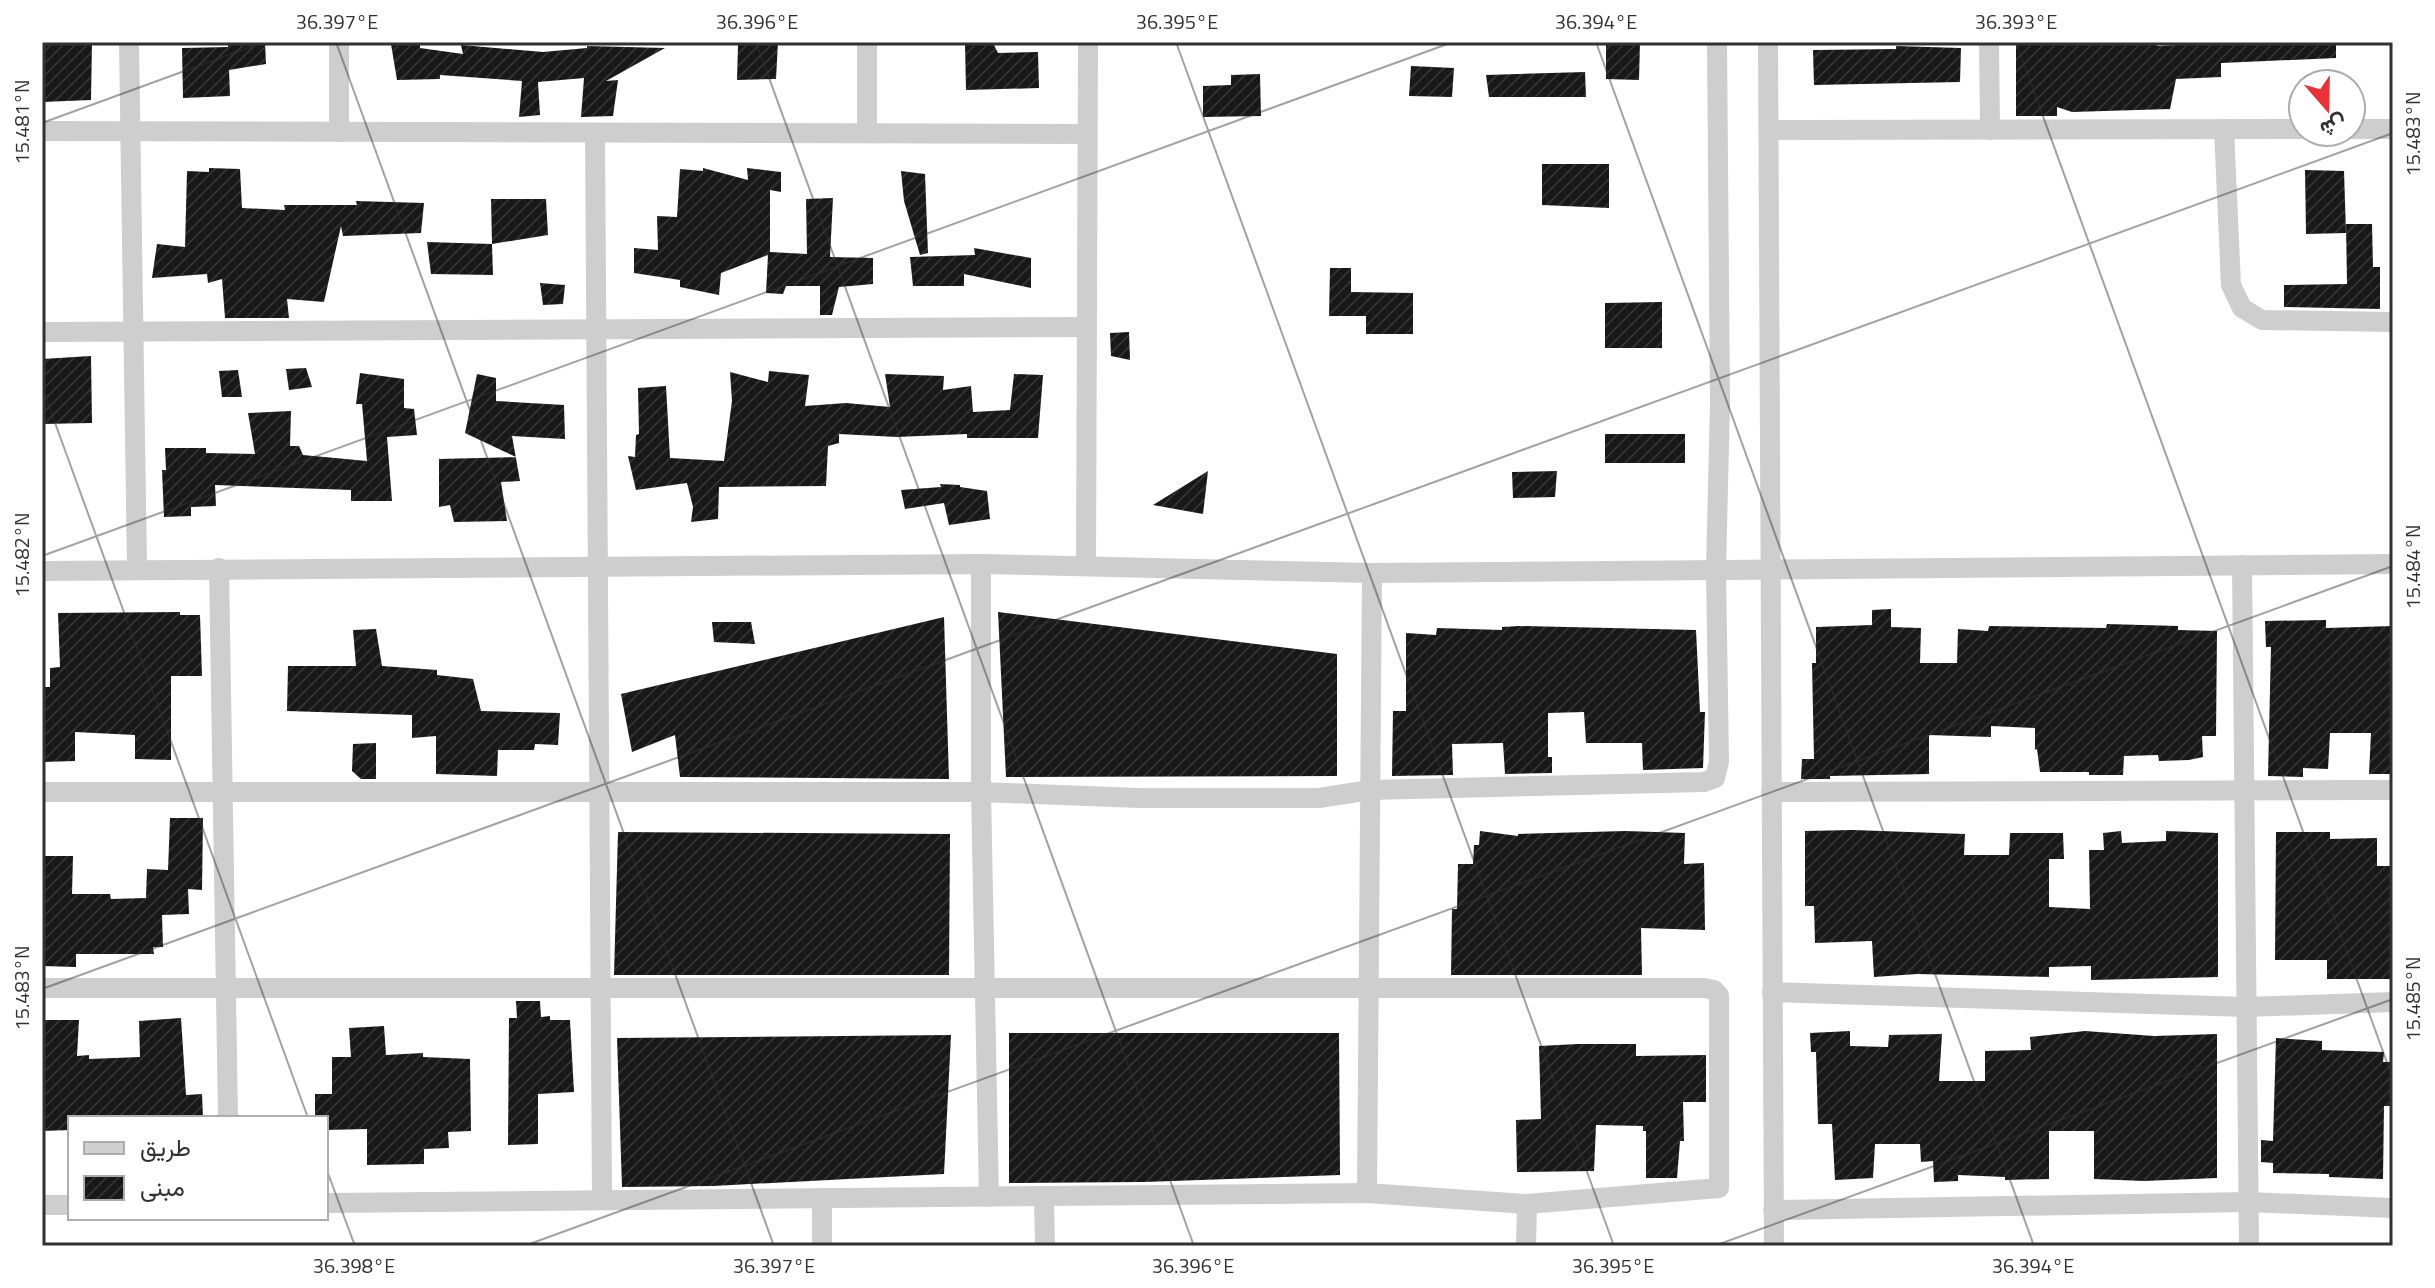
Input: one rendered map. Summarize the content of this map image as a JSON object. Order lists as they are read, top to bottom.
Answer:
{
  "legend": ["طريق", "مبنى"],
  "north": "bottom",
  "coordinates": [
    "36.397°E",
    "36.396°E",
    "36.395°E",
    "36.394°E",
    "36.393°E",
    "15.481°N",
    "15.483°N",
    "15.482°N",
    "15.484°N",
    "15.485°N",
    "36.398°E"
  ]
}
